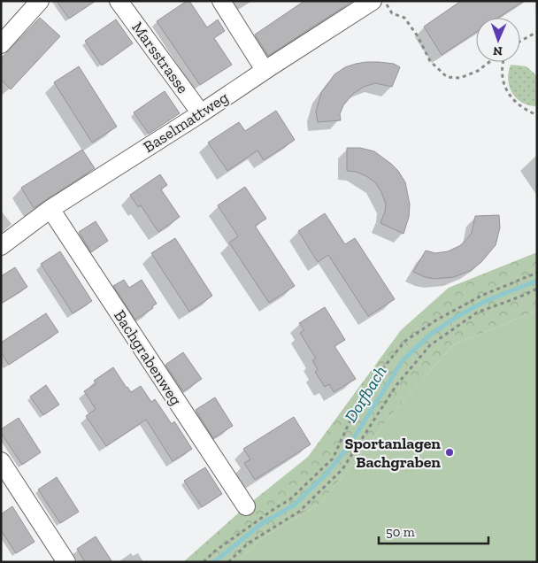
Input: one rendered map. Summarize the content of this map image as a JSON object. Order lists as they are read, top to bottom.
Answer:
{
  "streets": {
    "street": ["Marsstrasse", "Baselmattweg", "Bachgrabenweg"]
  },
  "crossings": [
    ["Marsstrasse", "Baselmattweg"],
    ["Baselmattweg", "Bachgrabenweg"]
  ],
  "water": ["Dorfbach"],
  "places": ["Sportanlagen Bachgraben"],
  "scale_bar": "50 m",
  "north": "bottom"
}
